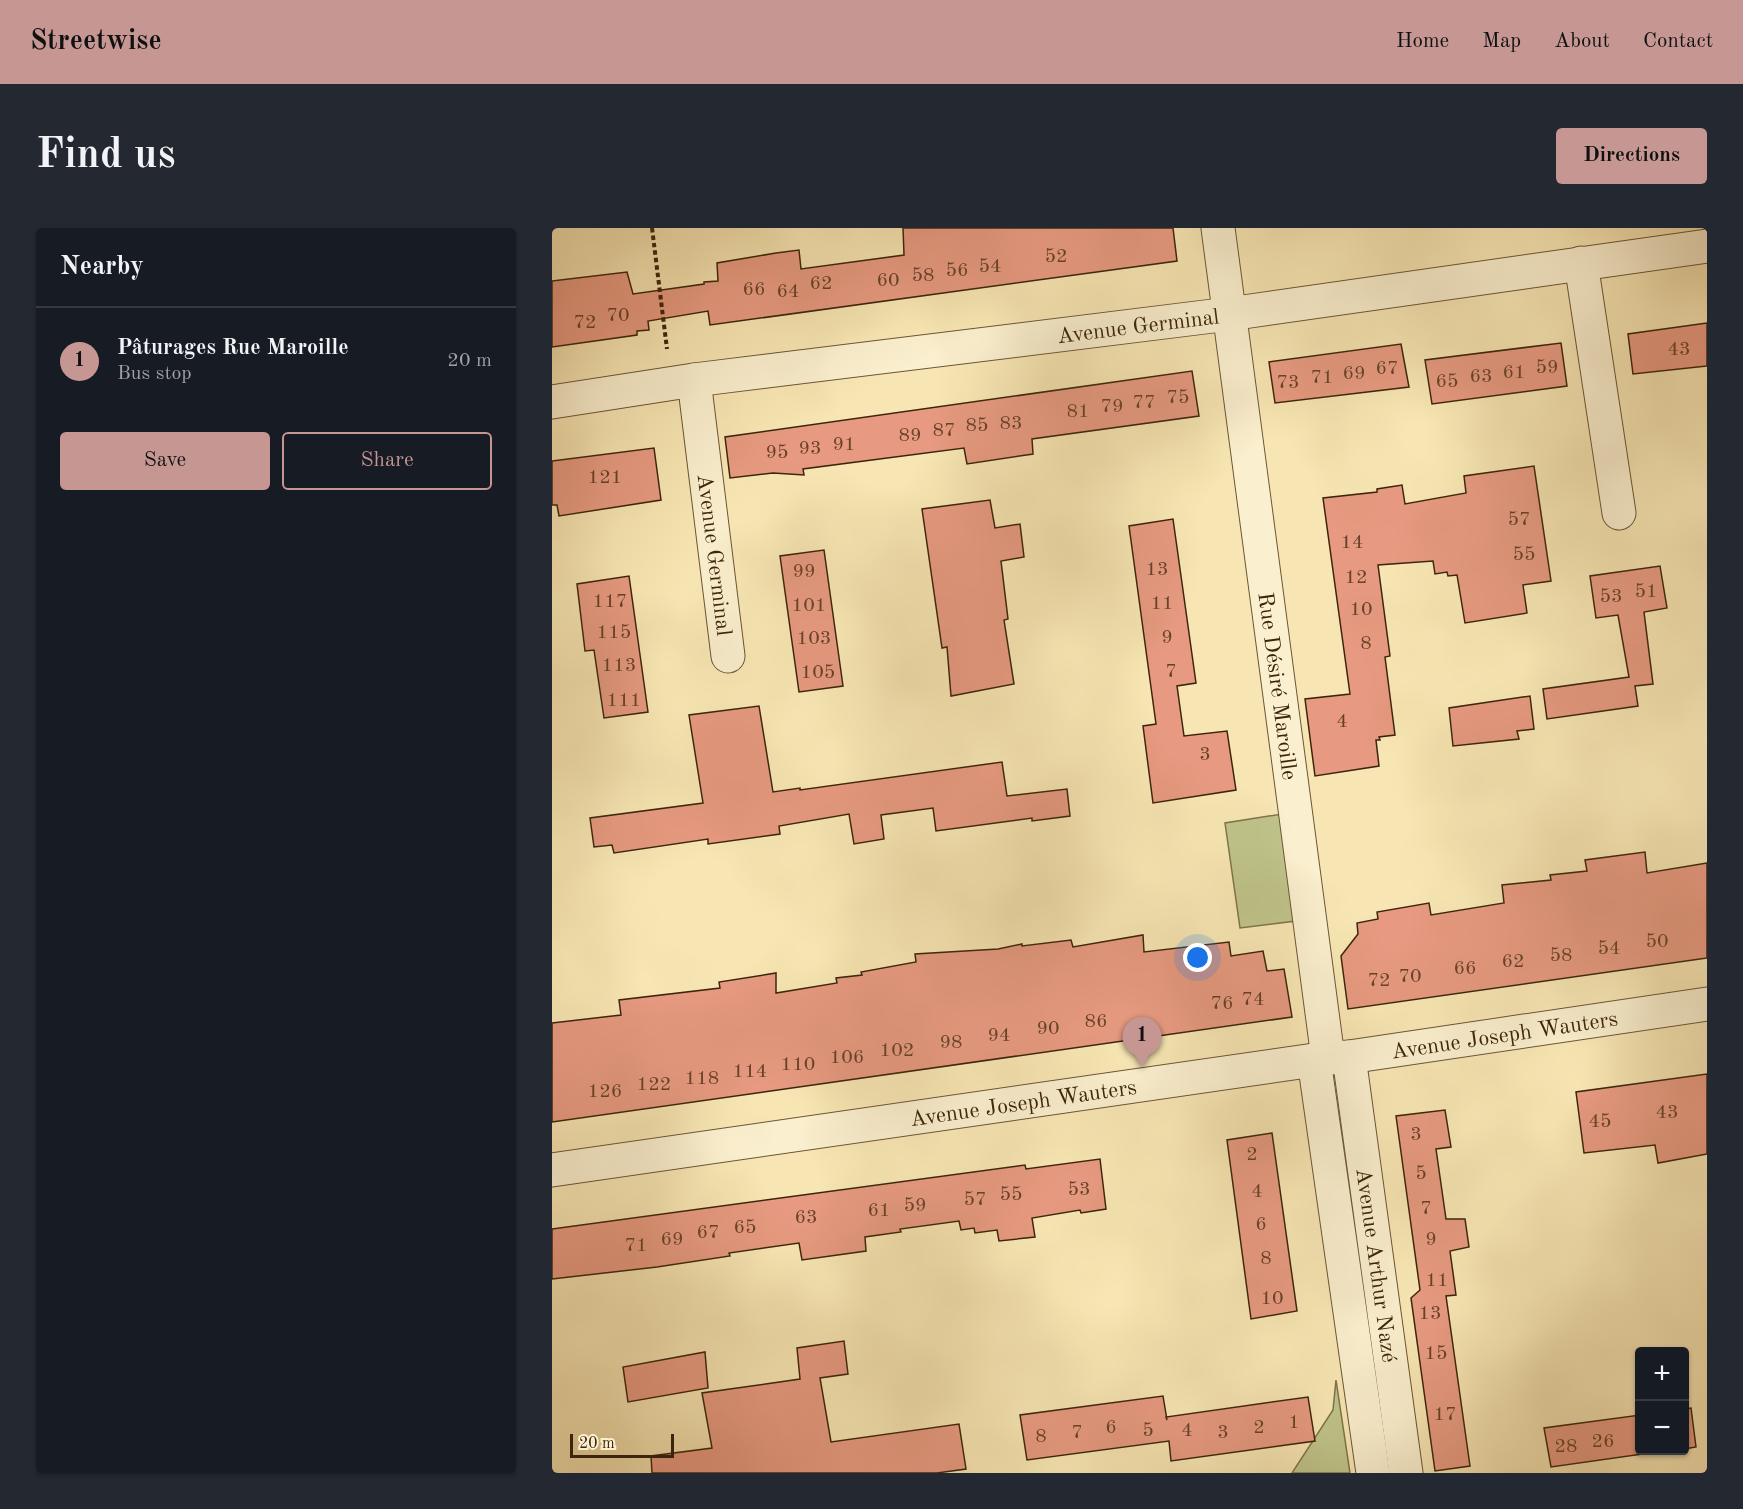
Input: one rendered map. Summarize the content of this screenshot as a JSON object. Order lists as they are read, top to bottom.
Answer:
{
  "streets": {
    "street": [
      "Avenue Germinal",
      "Rue Désiré Maroille",
      "Avenue Joseph Wauters",
      "Avenue Arthur Nazé"
    ]
  },
  "crossings": [
    ["Avenue Germinal", "Rue Désiré Maroille"],
    ["Rue Désiré Maroille", "Avenue Joseph Wauters"],
    ["Rue Désiré Maroille", "Avenue Arthur Nazé"],
    ["Avenue Joseph Wauters", "Avenue Arthur Nazé"]
  ],
  "house_numbers": [
    "52",
    "54",
    "56",
    "58",
    "60",
    "62",
    "66",
    "64",
    "70",
    "72",
    "43",
    "59",
    "67",
    "61",
    "69",
    "63",
    "71",
    "65",
    "73",
    "75",
    "77",
    "79",
    "81",
    "83",
    "85",
    "87",
    "89",
    "91",
    "93",
    "95",
    "121",
    "57",
    "14",
    "55",
    "13",
    "99",
    "12",
    "51",
    "53",
    "117",
    "11",
    "101",
    "10",
    "115",
    "9",
    "103",
    "8",
    "113",
    "7",
    "105",
    "111",
    "4",
    "3",
    "50",
    "54",
    "58",
    "62",
    "66",
    "70",
    "72",
    "74",
    "76",
    "86",
    "90",
    "94",
    "98",
    "102",
    "106",
    "110",
    "114",
    "118",
    "122",
    "126",
    "43",
    "45",
    "3",
    "2",
    "5",
    "53",
    "4",
    "55",
    "57",
    "59",
    "7",
    "61",
    "63",
    "6",
    "65",
    "67",
    "69",
    "9",
    "71",
    "8",
    "11",
    "10",
    "13",
    "15",
    "17",
    "1",
    "6",
    "2",
    "5",
    "4",
    "7",
    "3",
    "8",
    "26",
    "28"
  ],
  "scale_bar": "20 m",
  "page": {
    "header": "Streetwise",
    "nav": [
      "Home",
      "Map",
      "About",
      "Contact"
    ],
    "buttons": [
      "Directions",
      ["Save", "Share"]
    ],
    "title": "Find us",
    "heading": "Nearby",
    "list": [
      {
        "mark": "1",
        "name": "Pâturages Rue Maroille",
        "note": "Bus stop",
        "value": "20 m"
      }
    ],
    "pins": "1",
    "map_buttons": ["+", "−"],
    "scale": "20 m"
  }
}
